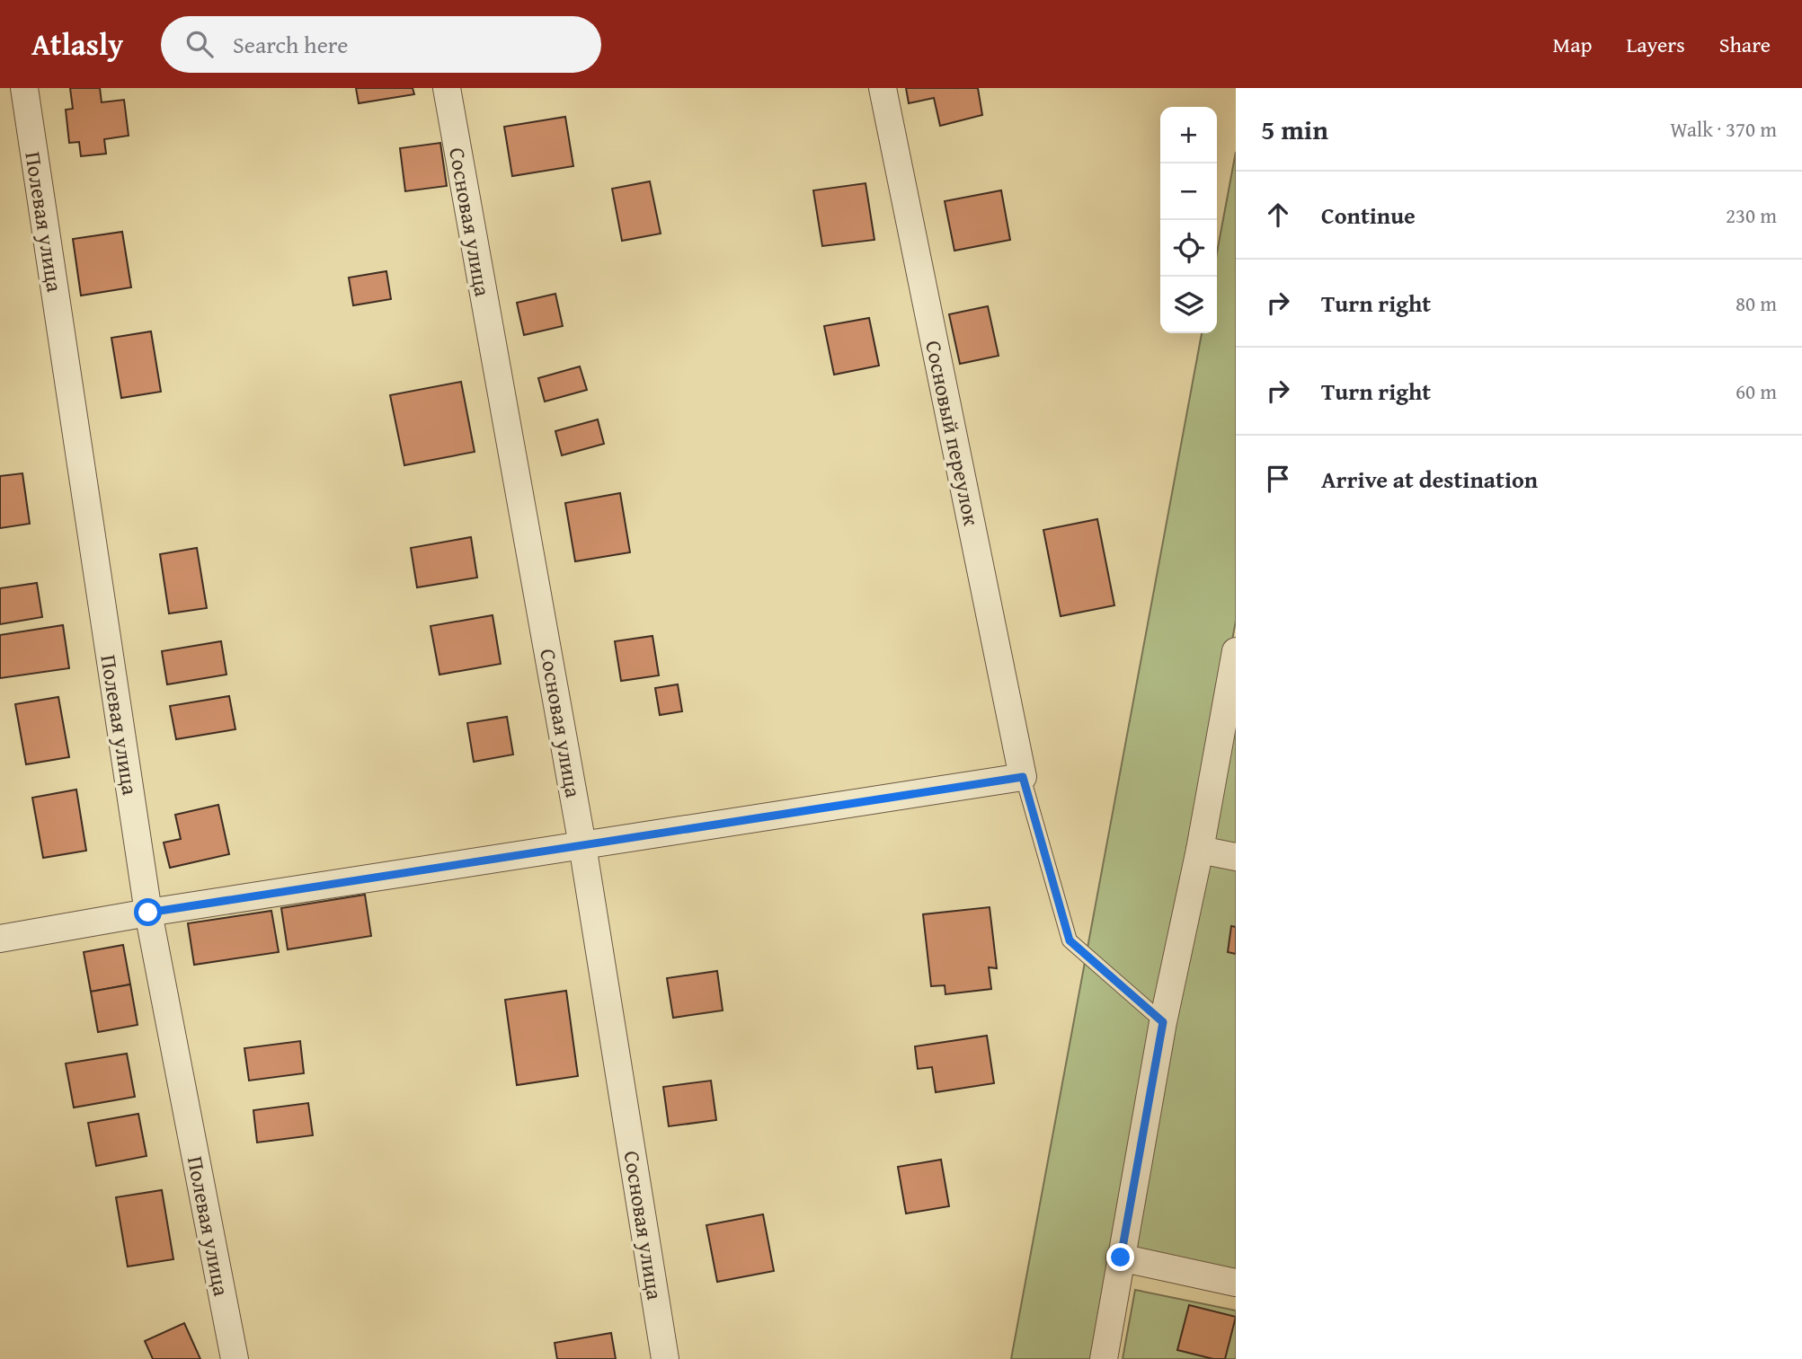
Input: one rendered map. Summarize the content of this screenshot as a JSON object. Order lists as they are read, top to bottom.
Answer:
{
  "streets": {
    "street": ["Полевая улица", "Сосновая улица", "Сосновый переулок"]
  },
  "page": {
    "header": "Atlasly",
    "search": "Search here",
    "nav": ["Map", "Layers", "Share"],
    "heading": ["5 min", "Walk · 370 m"],
    "map_buttons": ["+", "−"],
    "list": [
      ["Continue", "230 m"],
      ["Turn right", "80 m"],
      ["Turn right", "60 m"],
      "Arrive at destination"
    ]
  }
}
